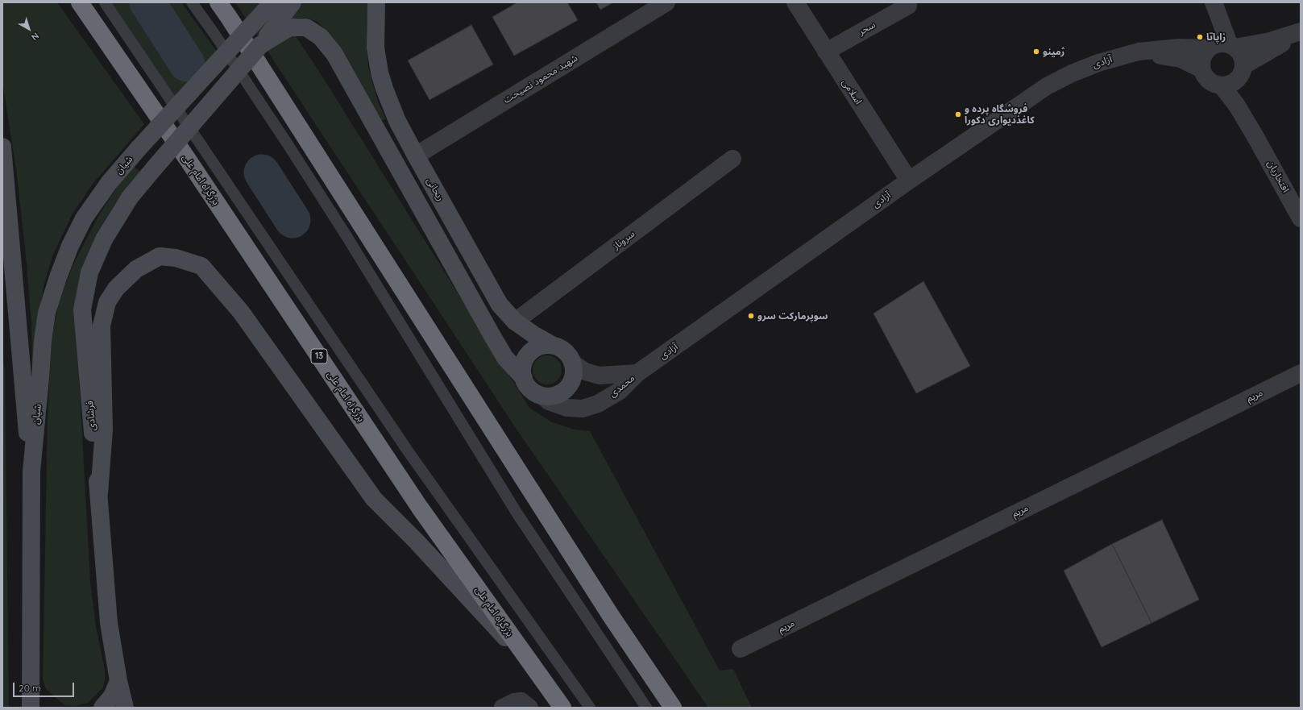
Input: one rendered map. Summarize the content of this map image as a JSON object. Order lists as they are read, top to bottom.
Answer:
{
  "streets": {
    "highway": ["بزرگراه امام علی", "13"],
    "main road": ["شیان", "ریحانی", "فرشادی"],
    "street": [
      "سحر",
      "آزادی",
      "شهید محمود نصیحت",
      "اسلامی",
      "افتخاریان",
      "سروناز",
      "محمدی",
      "مریم"
    ]
  },
  "crossings": [
    ["سحر", "اسلامی"],
    ["آزادی", "اسلامی"],
    ["آزادی", "افتخاریان"],
    ["آزادی", "محمدی"],
    ["شهید محمود نصیحت", "ریحانی"],
    ["ریحانی", "سروناز"],
    ["ریحانی", "محمدی"]
  ],
  "places": [
    "زاپاتا",
    "ژمینو",
    "فروشگاه پرده و کاغذدیواری دکورا",
    "سوپرمارکت سرو"
  ],
  "scale_bar": "20 m",
  "north": "bottom right"
}
